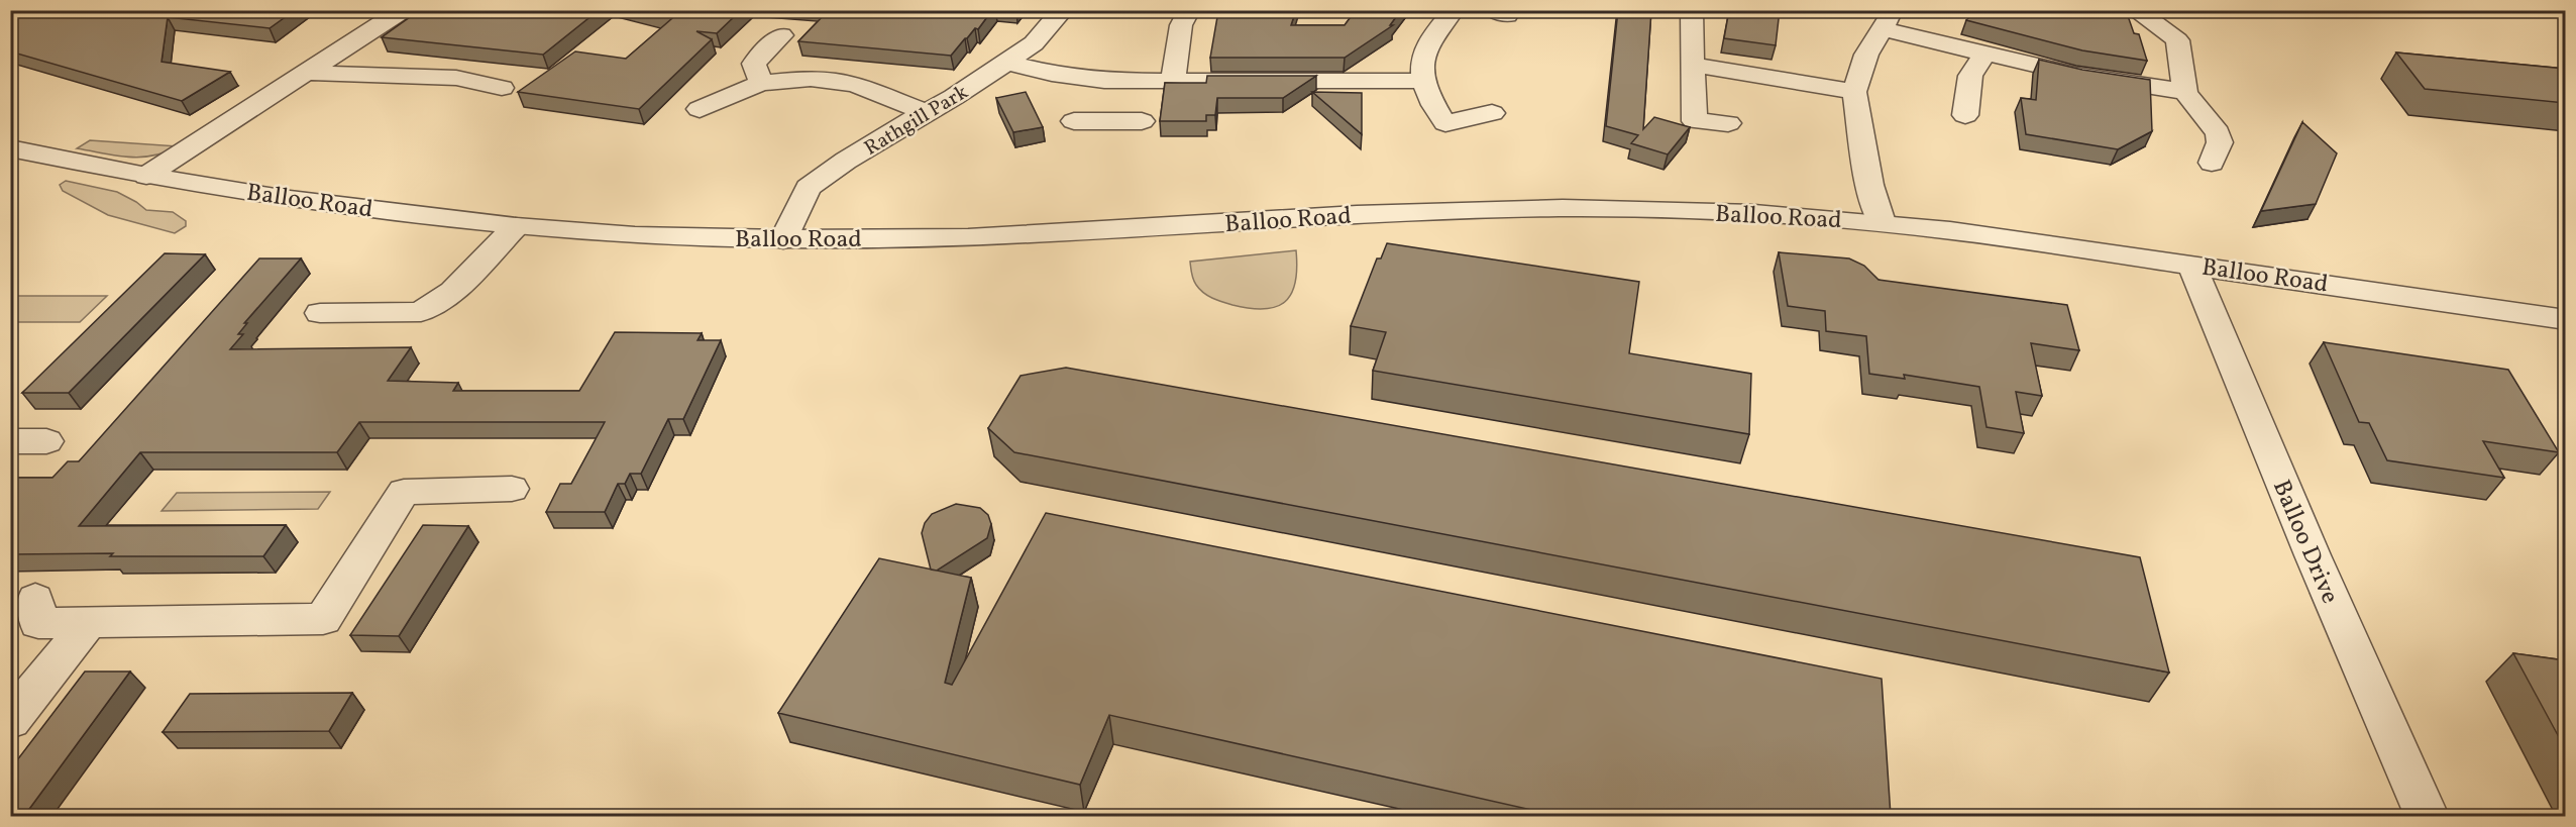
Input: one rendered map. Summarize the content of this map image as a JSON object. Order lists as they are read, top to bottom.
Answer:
{
  "streets": {
    "street": ["Rathgill Park", "Balloo Road", "Balloo Drive"]
  },
  "crossings": [
    ["Rathgill Park", "Balloo Road"],
    ["Balloo Road", "Balloo Drive"]
  ]
}
